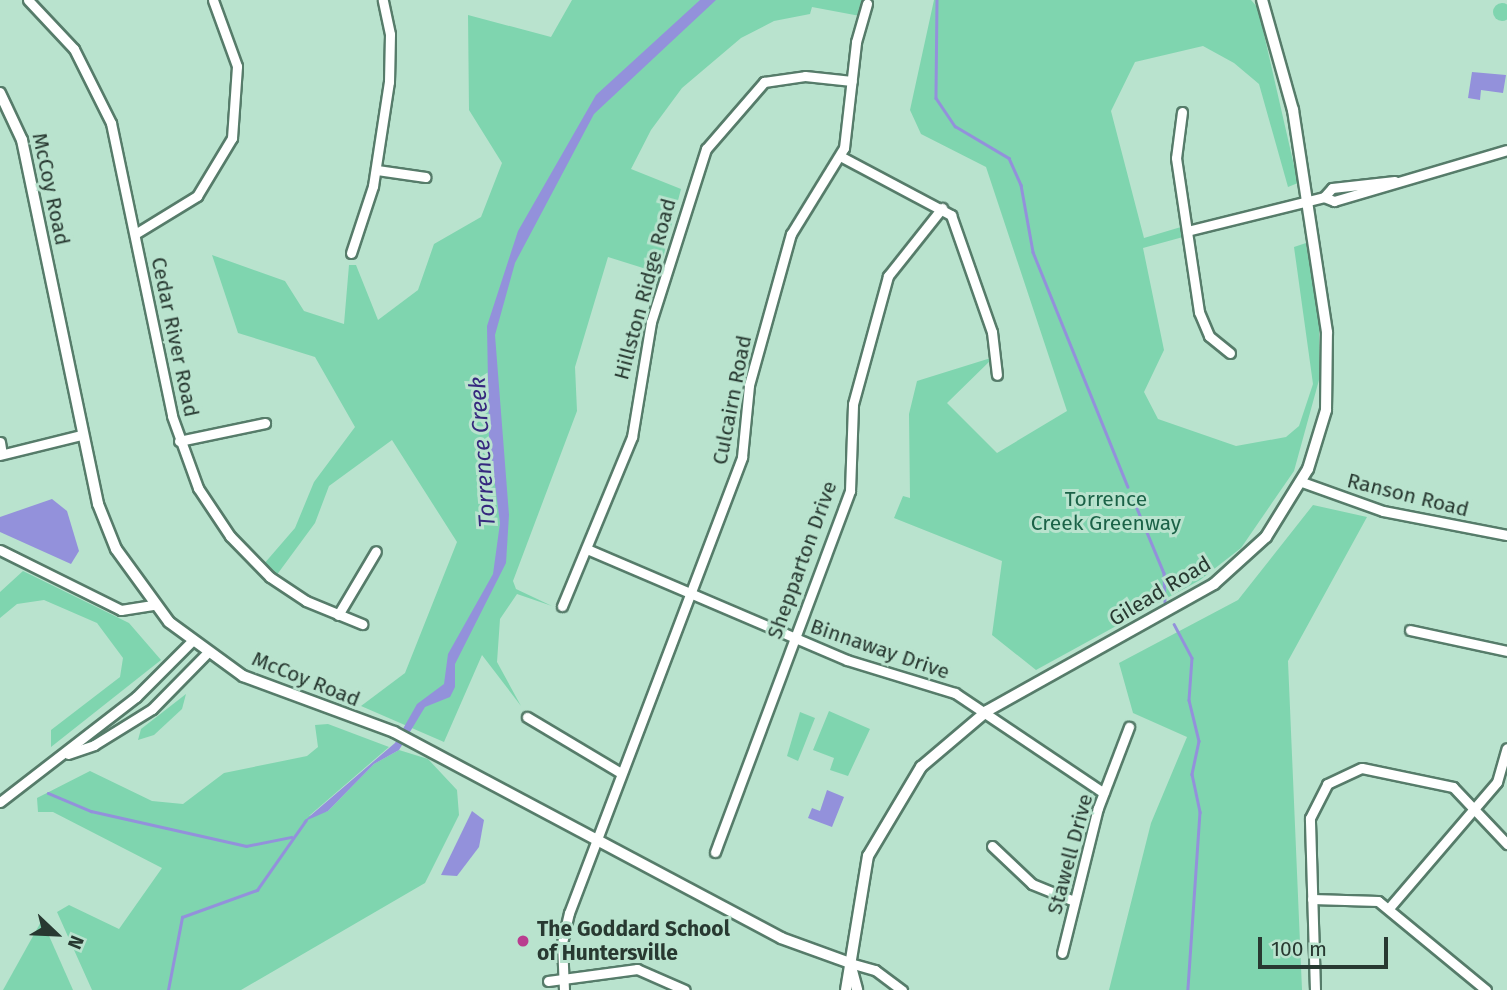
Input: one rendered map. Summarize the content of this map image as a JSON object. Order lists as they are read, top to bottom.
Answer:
{
  "streets": {
    "main road": ["McCoy Road", "Gilead Road"],
    "street": [
      "Hillston Ridge Road",
      "Cedar River Road",
      "Culcairn Road",
      "Ranson Road",
      "Shepparton Drive",
      "Binnaway Drive",
      "Stawell Drive"
    ]
  },
  "crossings": [
    ["McCoy Road", "Culcairn Road"],
    ["McCoy Road", "Gilead Road"],
    ["Hillston Ridge Road", "Culcairn Road"],
    ["Hillston Ridge Road", "Binnaway Drive"],
    ["Culcairn Road", "Binnaway Drive"],
    ["Ranson Road", "Gilead Road"],
    ["Shepparton Drive", "Binnaway Drive"],
    ["Gilead Road", "Binnaway Drive"],
    ["Binnaway Drive", "Stawell Drive"]
  ],
  "water": ["Torrence Creek"],
  "parks": ["Torrence Creek Greenway"],
  "places": ["The Goddard School of Huntersville"],
  "scale_bar": "100 m",
  "north": "bottom right"
}
